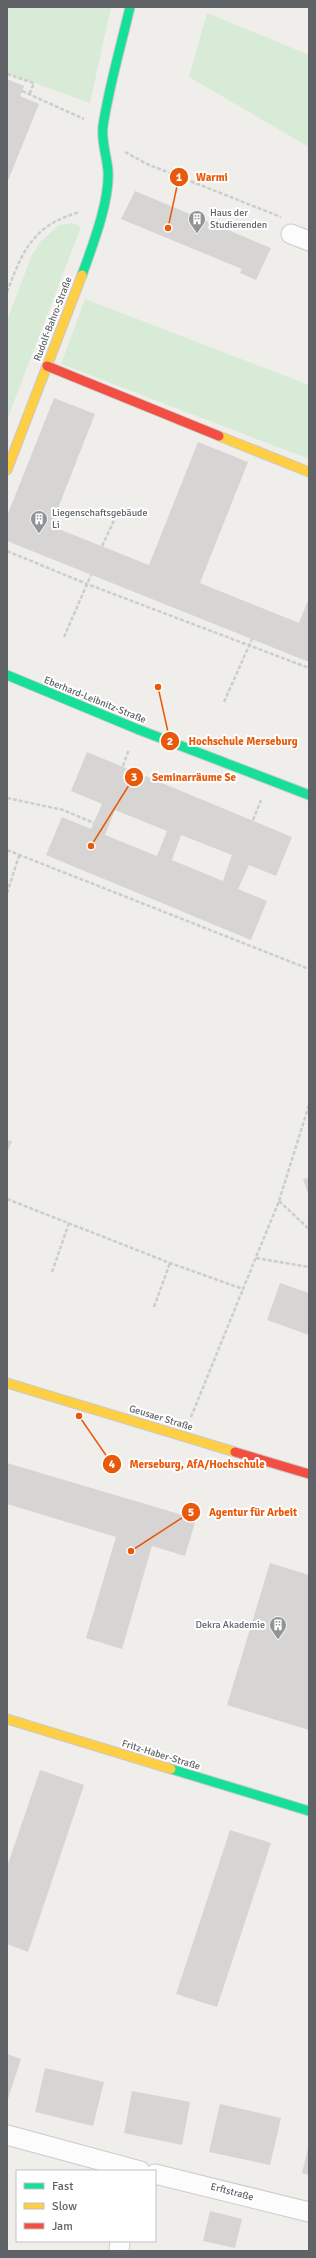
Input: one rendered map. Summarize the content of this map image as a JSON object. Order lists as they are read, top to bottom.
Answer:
{
  "streets": {
    "street": [
      "Rudolf-Bahro-Straße",
      "Eberhard-Leibnitz-Straße",
      "Geusaer Straße",
      "Fritz-Haber-Straße",
      "Erftstraße"
    ]
  },
  "places": {
    "other": [
      "Warmi",
      "Hochschule Merseburg",
      "Seminarräume Se",
      "Merseburg, AfA/Hochschule",
      "Agentur für Arbeit"
    ],
    "building": ["Haus der Studierenden", "Liegenschaftsgebäude Li", "Dekra Akademie"]
  },
  "legend": ["Fast", "Slow", "Jam"]
}
